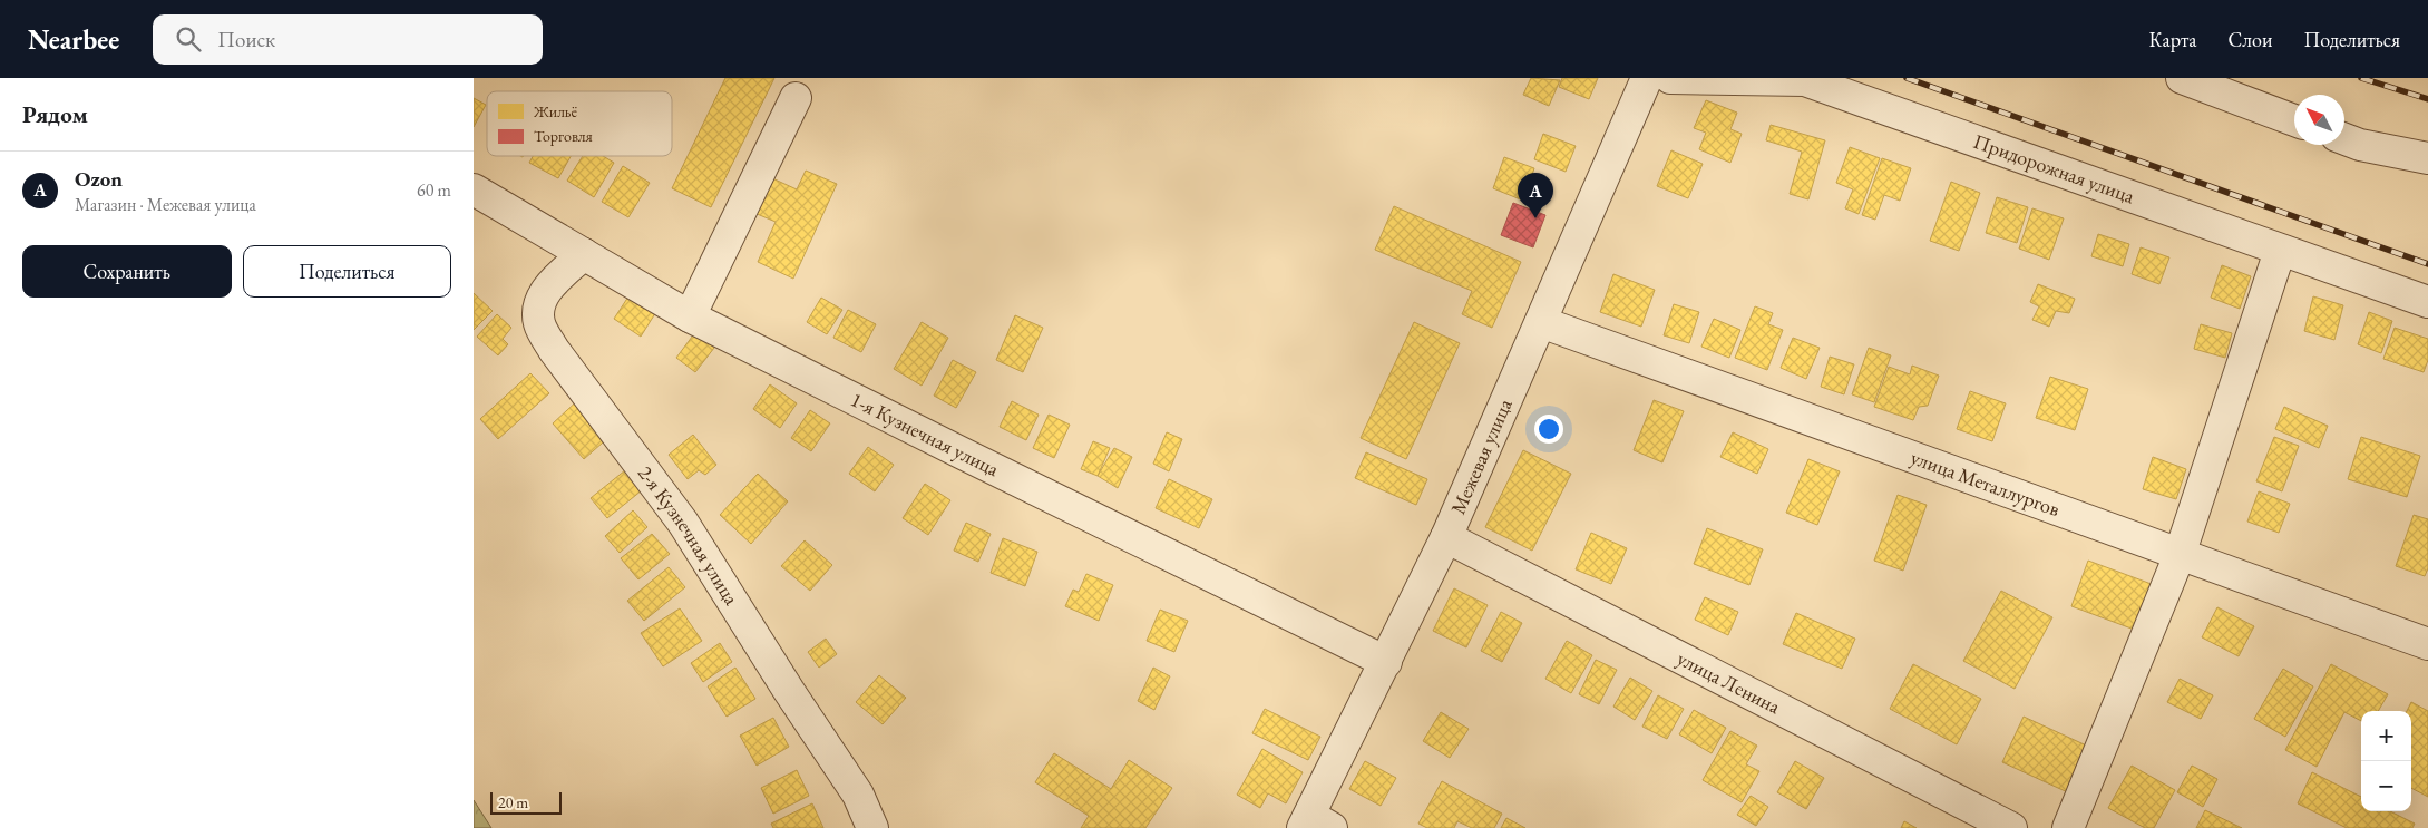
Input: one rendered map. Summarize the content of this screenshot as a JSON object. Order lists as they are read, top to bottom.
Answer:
{
  "streets": {
    "street": [
      "Придорожная улица",
      "1-я Кузнечная улица",
      "Межевая улица",
      "улица Металлургов",
      "2-я Кузнечная улица",
      "улица Ленина"
    ]
  },
  "crossings": [
    ["1-я Кузнечная улица", "Межевая улица"],
    ["1-я Кузнечная улица", "2-я Кузнечная улица"],
    ["Межевая улица", "улица Металлургов"],
    ["Межевая улица", "улица Ленина"]
  ],
  "legend": ["Жильё", "Торговля"],
  "scale_bar": "20 m",
  "north": "top left",
  "page": {
    "header": "Nearbee",
    "search": "Поиск",
    "nav": ["Карта", "Слои", "Поделиться"],
    "heading": "Рядом",
    "list": [
      {
        "mark": "A",
        "name": "Ozon",
        "note": "Магазин · Межевая улица",
        "value": "60 m"
      }
    ],
    "pins": "A",
    "buttons": ["Сохранить", "Поделиться"],
    "map_buttons": ["+", "−"],
    "scale": "20 m"
  }
}
